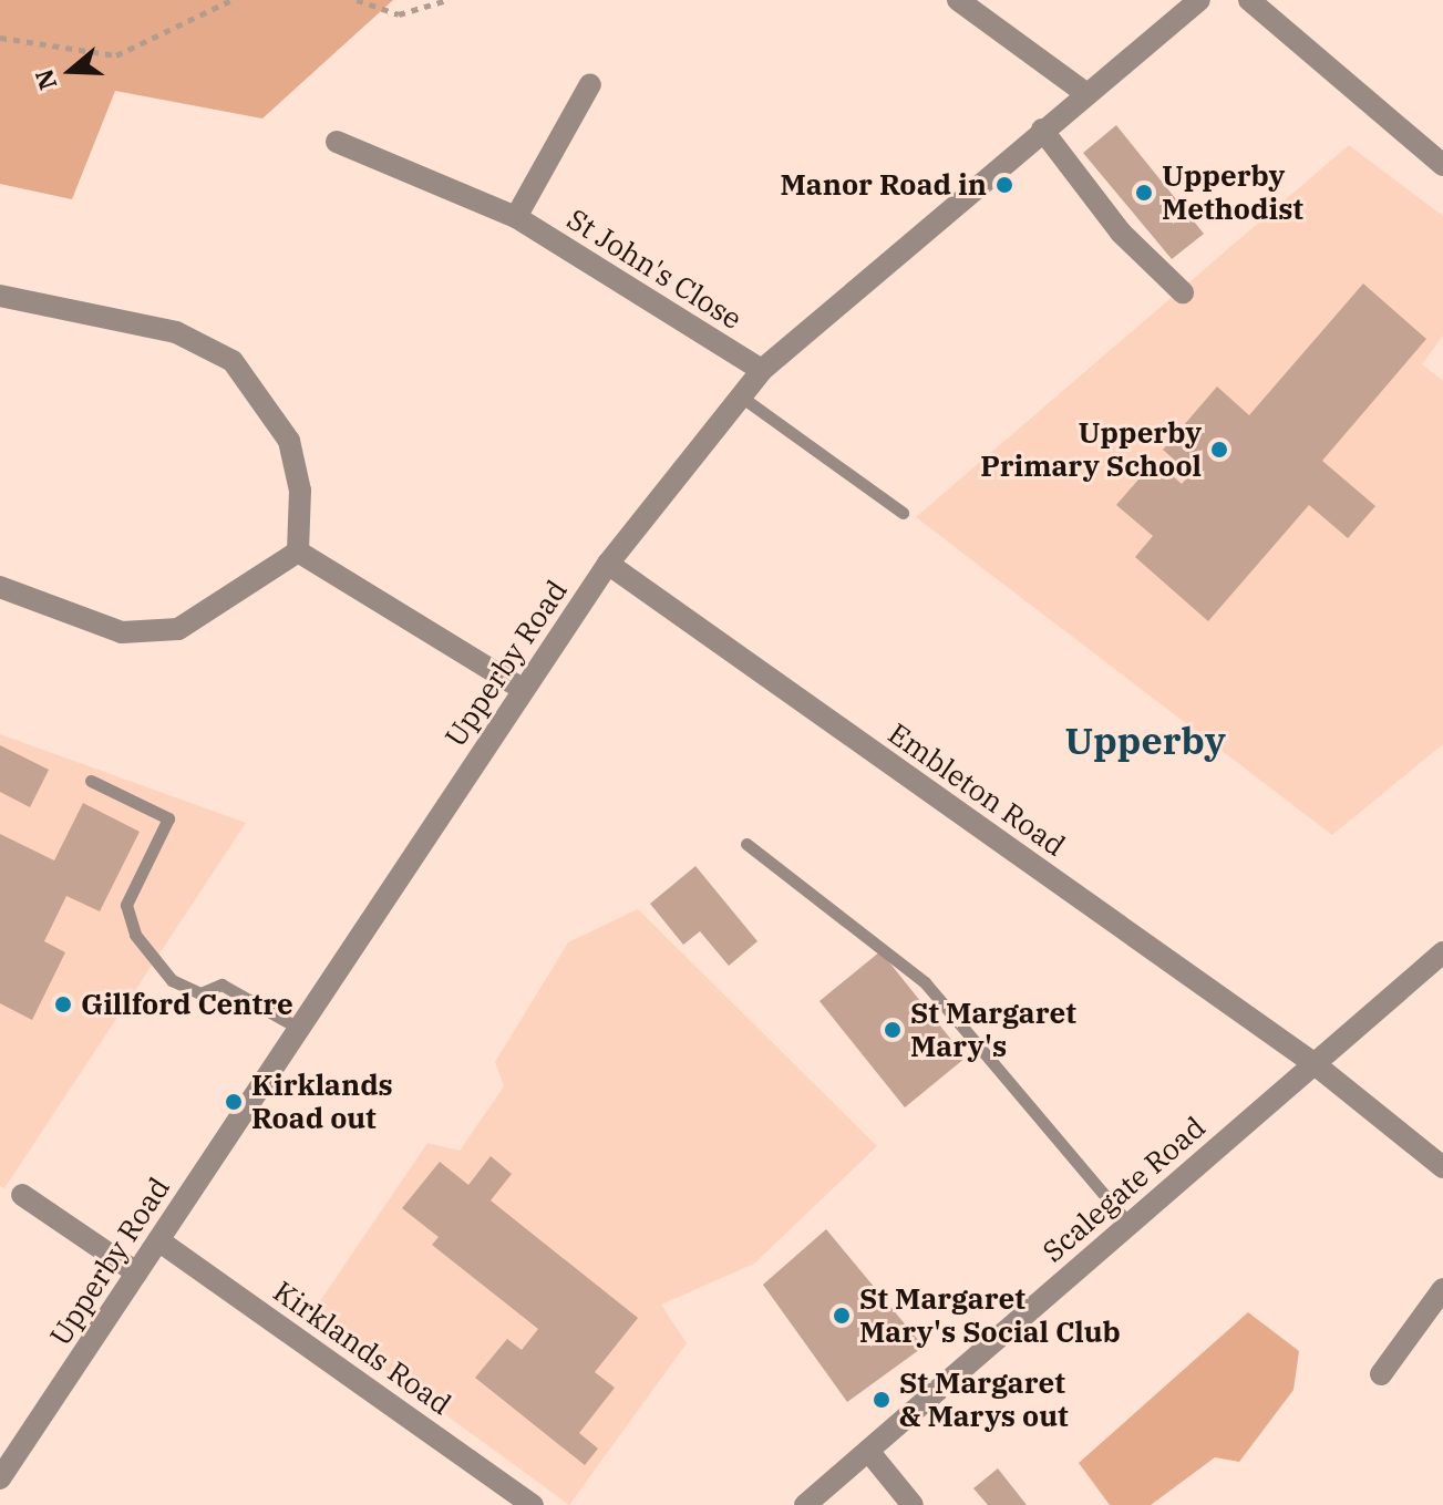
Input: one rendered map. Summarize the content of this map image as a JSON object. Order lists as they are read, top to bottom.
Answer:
{
  "streets": {
    "street": [
      "St John's Close",
      "Upperby Road",
      "Embleton Road",
      "Scalegate Road",
      "Kirklands Road"
    ]
  },
  "crossings": [
    ["St John's Close", "Upperby Road"],
    ["Upperby Road", "Embleton Road"],
    ["Upperby Road", "Kirklands Road"],
    ["Embleton Road", "Scalegate Road"]
  ],
  "districts": ["Upperby"],
  "places": [
    "Manor Road in",
    "Upperby Methodist",
    "Upperby Primary School",
    "Gillford Centre",
    "St Margaret Mary's",
    "Kirklands Road out",
    "St Margaret Mary's Social Club",
    "St Margaret & Marys out"
  ],
  "north": "left"
}
